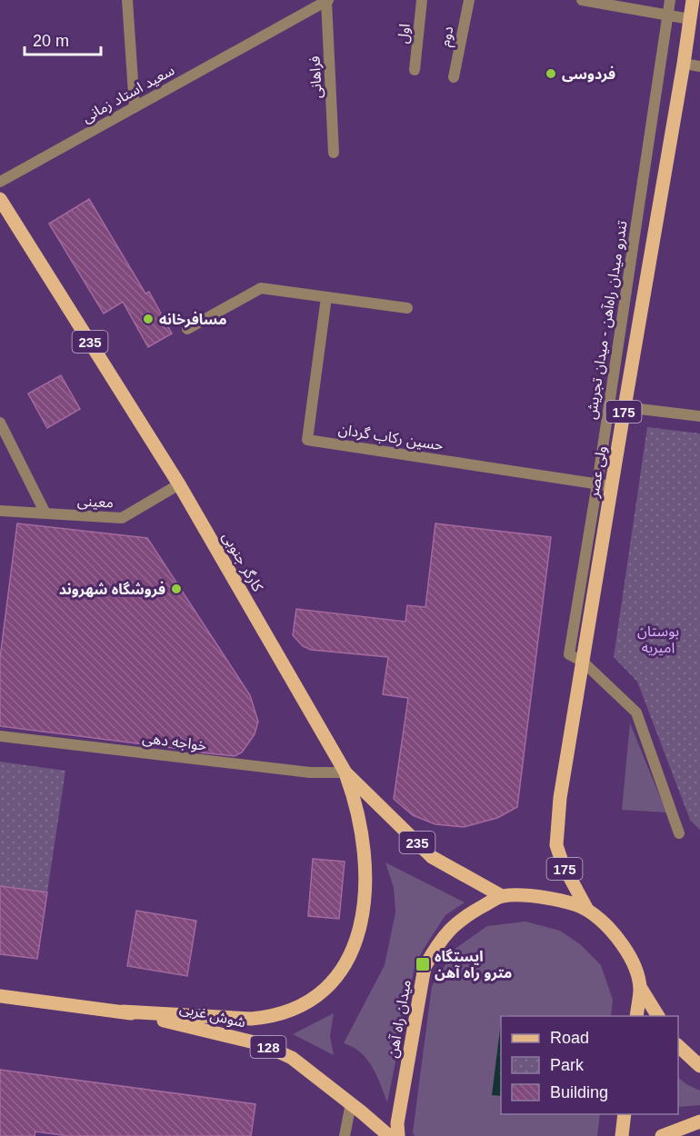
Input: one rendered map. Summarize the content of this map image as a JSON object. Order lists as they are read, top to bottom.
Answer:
{
  "streets": {
    "main road": [
      "235",
      "175",
      "ولی عصر",
      "کارگر جنوبی",
      "شوش غربی",
      "میدان راه آهن",
      "128"
    ],
    "street": [
      "اول",
      "دوم",
      "فراهانی",
      "سعید استاد زمانی",
      "تندرو میدان راه‌آهن - میدان تجریش",
      "حسین رکاب‌ گردان",
      "معینی",
      "خواجه دهی"
    ]
  },
  "crossings": [
    ["فراهانی", "سعید استاد زمانی"],
    ["تندرو میدان راه‌آهن - میدان تجریش", "حسین رکاب‌ گردان"],
    ["تندرو میدان راه‌آهن - میدان تجریش", "ولی عصر"],
    ["حسین رکاب‌ گردان", "ولی عصر"],
    ["ولی عصر", "میدان راه آهن"],
    ["معینی", "کارگر جنوبی"],
    ["کارگر جنوبی", "خواجه دهی"],
    ["کارگر جنوبی", "میدان راه آهن"]
  ],
  "parks": ["بوستان امیریه"],
  "places": {
    "other": ["فردوسی", "مسافرخانه", "فروشگاه شهروند"],
    "transit": ["ایستگاه مترو راه آهن"]
  },
  "legend": ["Road", "Park", "Building"],
  "scale_bar": "20 m"
}
